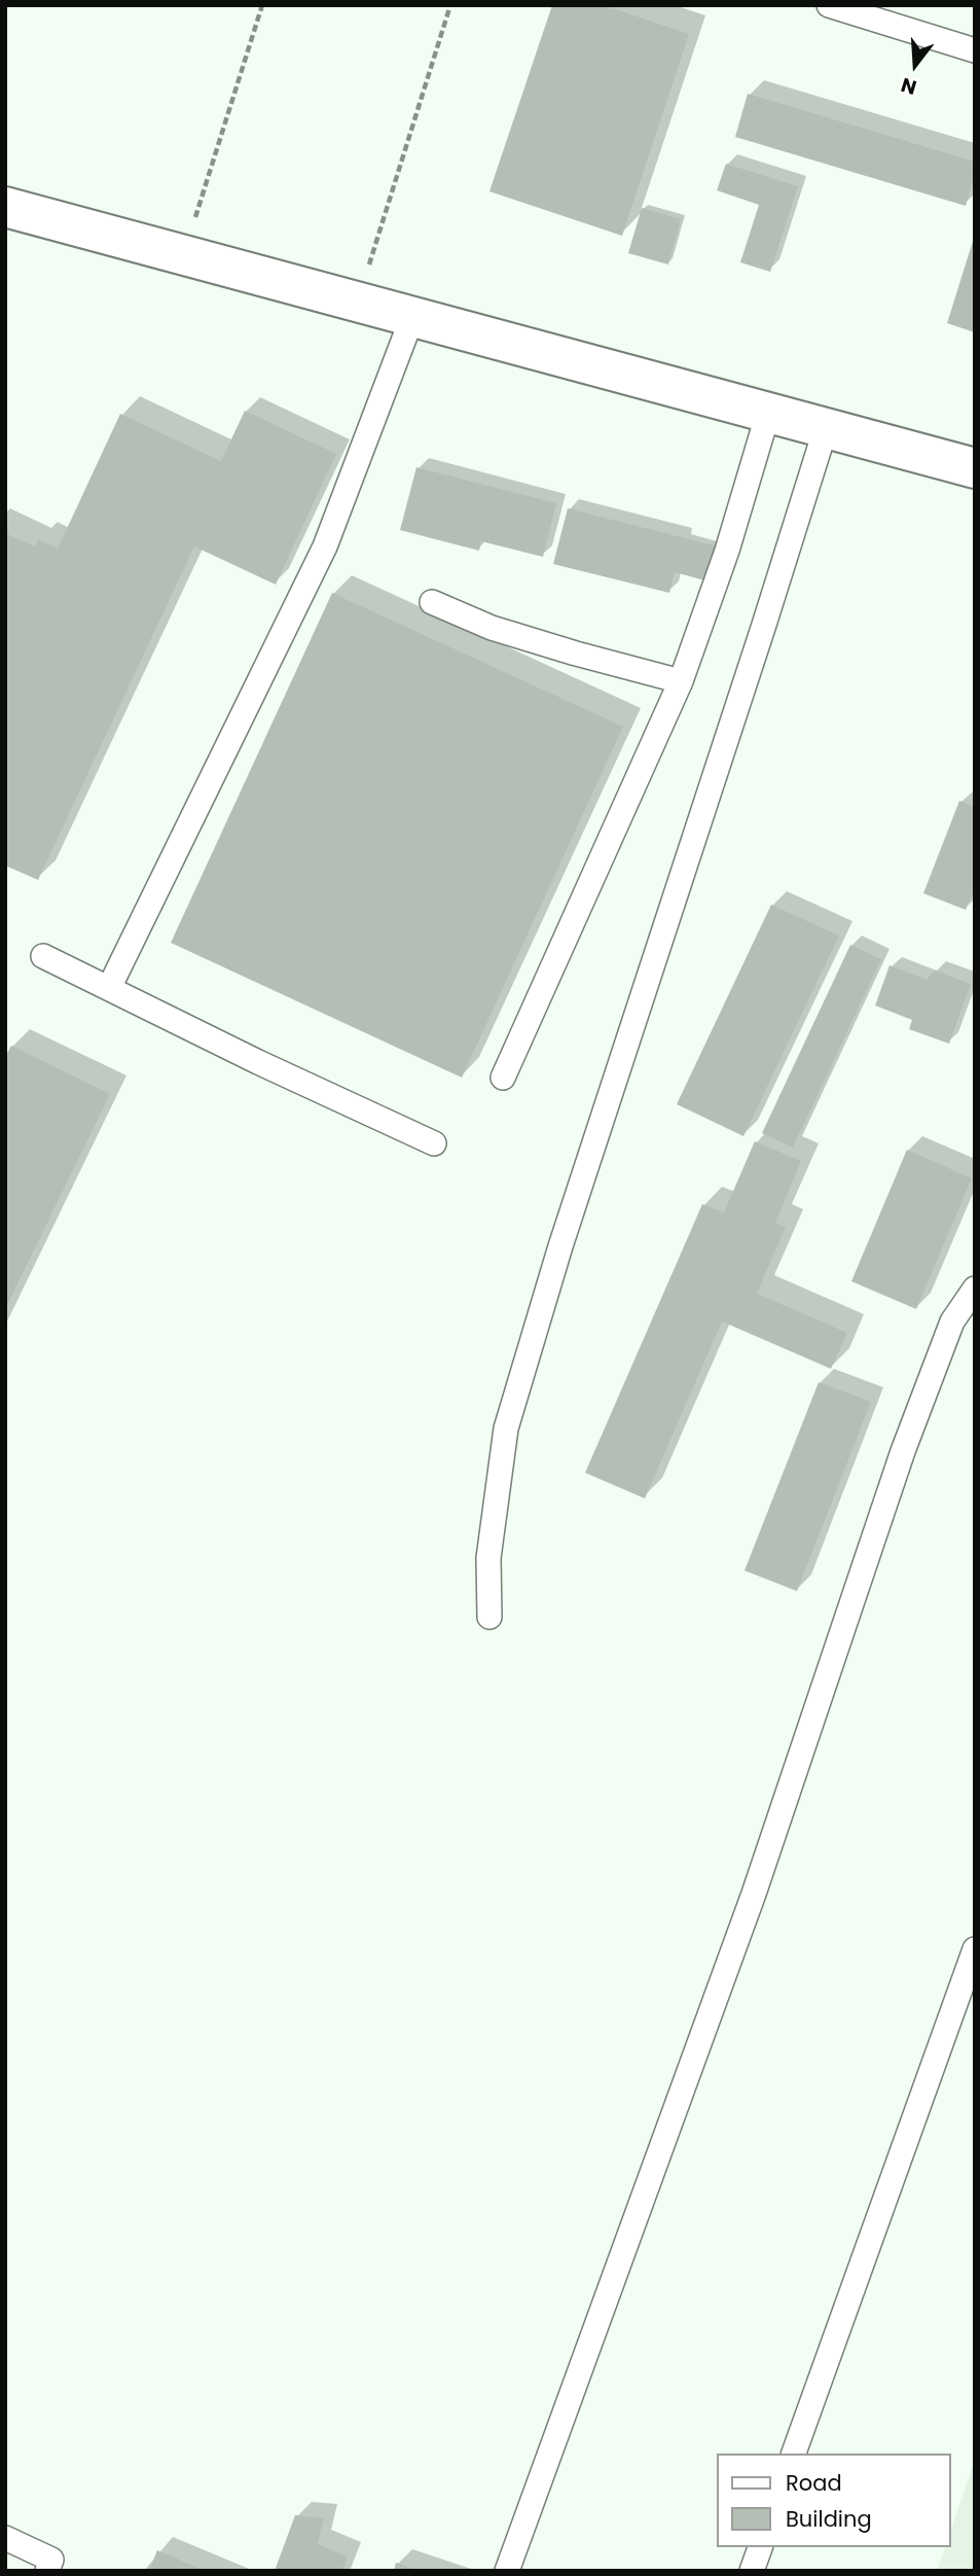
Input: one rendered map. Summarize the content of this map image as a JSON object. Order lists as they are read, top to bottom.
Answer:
{
  "legend": ["Road", "Building"],
  "north": "bottom"
}
